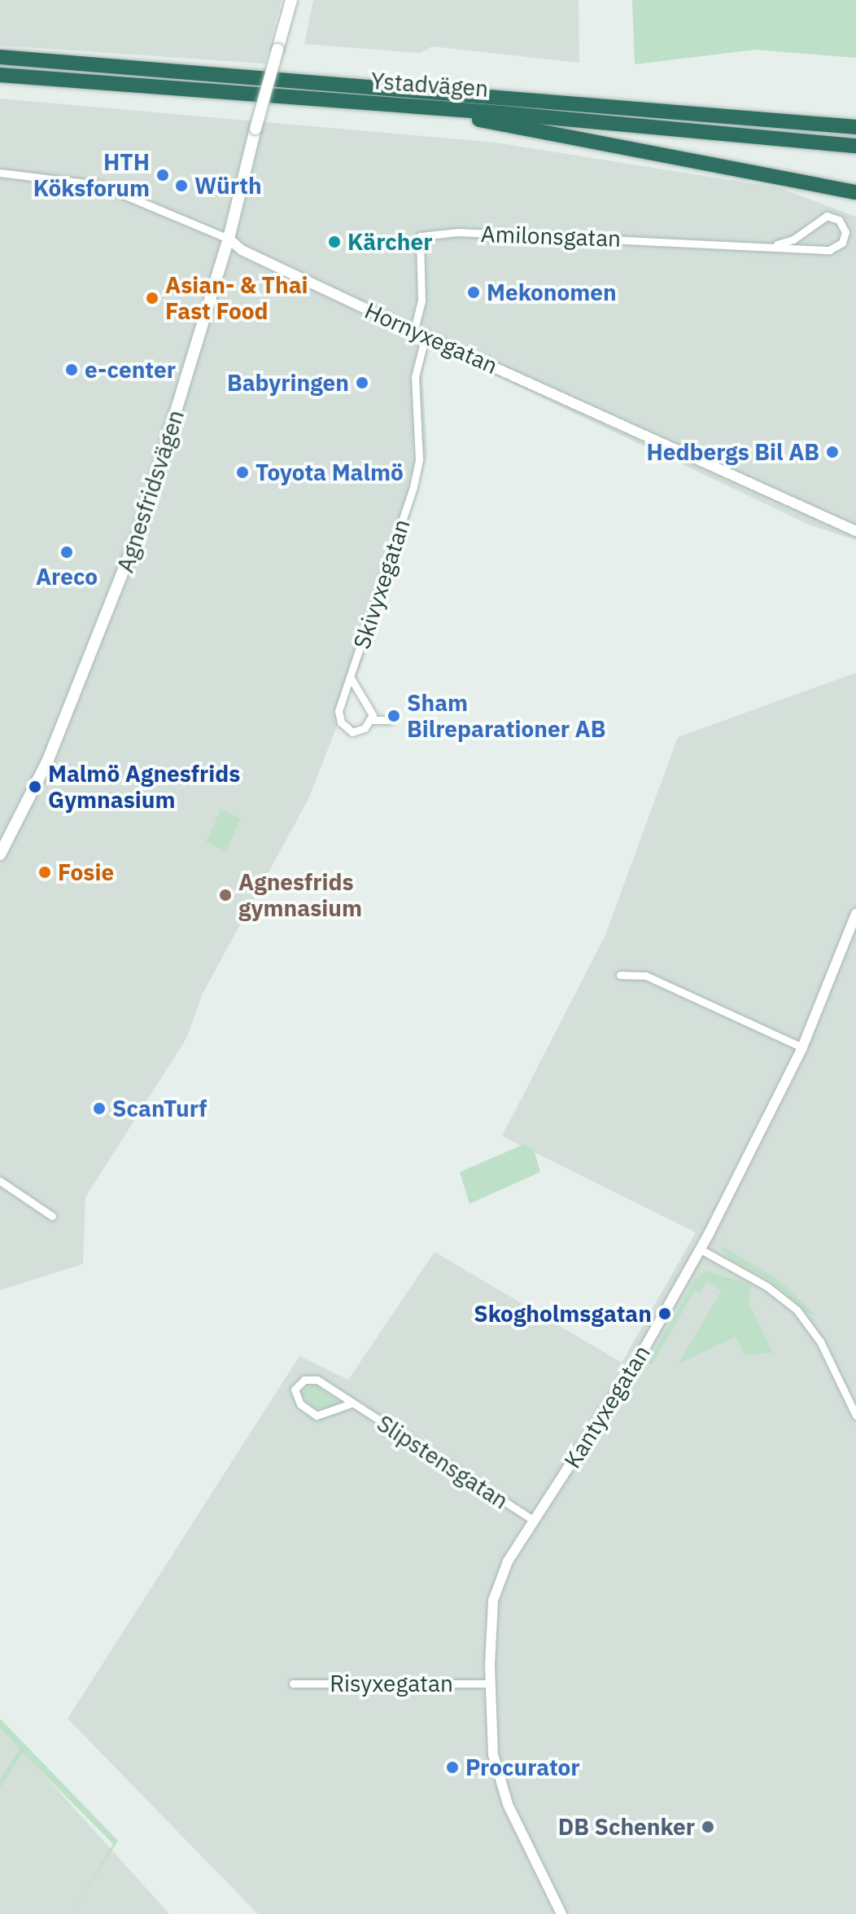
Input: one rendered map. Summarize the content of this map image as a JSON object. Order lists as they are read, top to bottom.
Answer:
{
  "streets": {
    "highway": ["Ystadvägen"],
    "main road": ["Agnesfridsvägen"],
    "street": [
      "Amilonsgatan",
      "Hornyxegatan",
      "Skivyxegatan",
      "Kantyxegatan",
      "Slipstensgatan",
      "Risyxegatan"
    ]
  },
  "crossings": [
    ["Amilonsgatan", "Hornyxegatan"],
    ["Hornyxegatan", "Agnesfridsvägen"],
    ["Hornyxegatan", "Skivyxegatan"],
    ["Kantyxegatan", "Slipstensgatan"],
    ["Kantyxegatan", "Risyxegatan"]
  ],
  "places": [
    "HTH Köksforum",
    "Würth",
    "Kärcher",
    "Mekonomen",
    "Asian- & Thai Fast Food",
    "e-center",
    "Babyringen",
    "Hedbergs Bil AB",
    "Toyota Malmö",
    "Areco",
    "Sham Bilreparationer AB",
    "Malmö Agnesfrids Gymnasium",
    "Fosie",
    "Agnesfrids gymnasium",
    "ScanTurf",
    "Skogholmsgatan",
    "Procurator",
    "DB Schenker"
  ]
}
